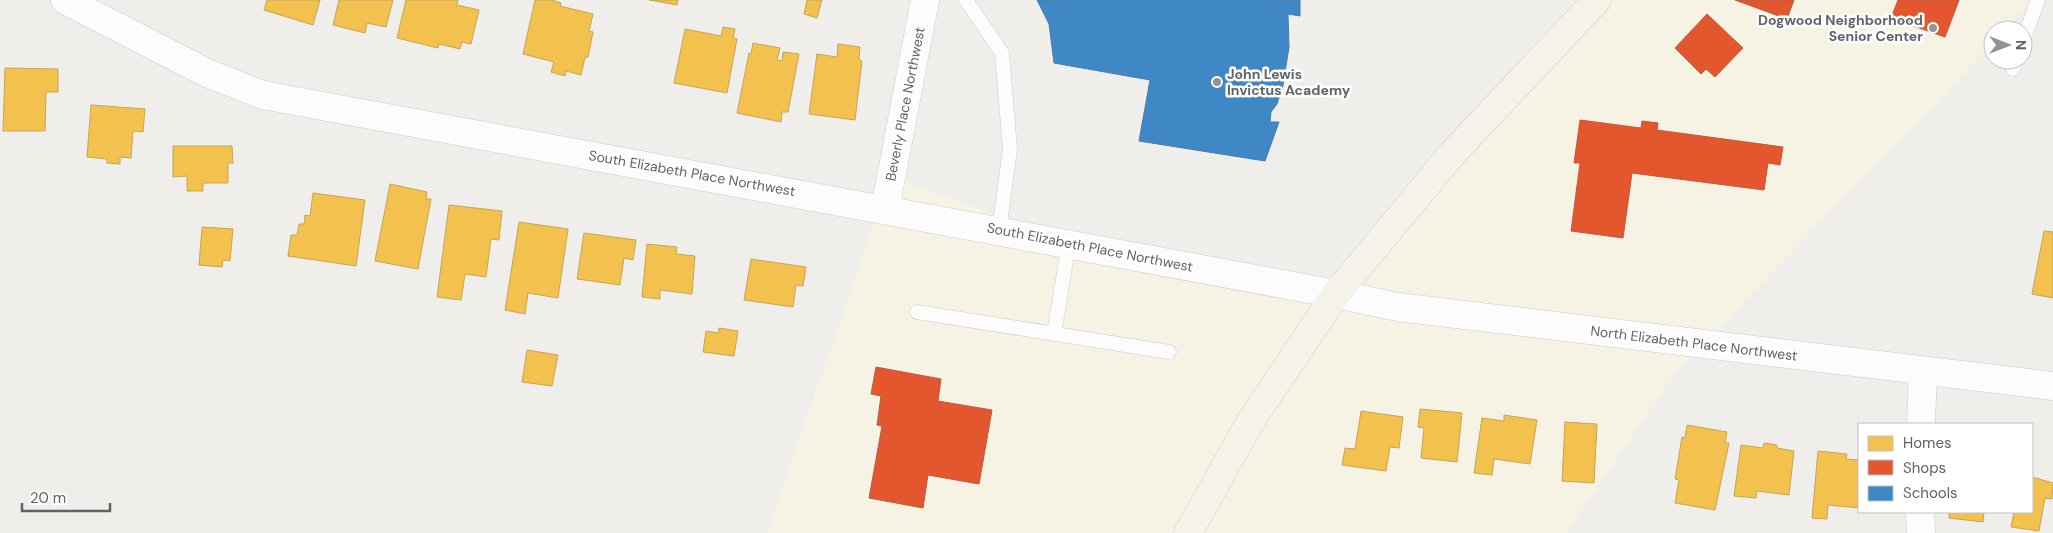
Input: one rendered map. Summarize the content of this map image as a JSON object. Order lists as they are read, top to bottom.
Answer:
{
  "streets": {
    "street": ["Beverly Place Northwest", "South Elizabeth Place Northwest", "North Elizabeth Place Northwest"]
  },
  "crossings": [
    ["Beverly Place Northwest", "South Elizabeth Place Northwest"],
    ["South Elizabeth Place Northwest", "North Elizabeth Place Northwest"]
  ],
  "places": ["Dogwood Neighborhood Senior Center", "John Lewis Invictus Academy"],
  "legend": ["Homes", "Shops", "Schools"],
  "scale_bar": "20 m",
  "north": "right"
}
